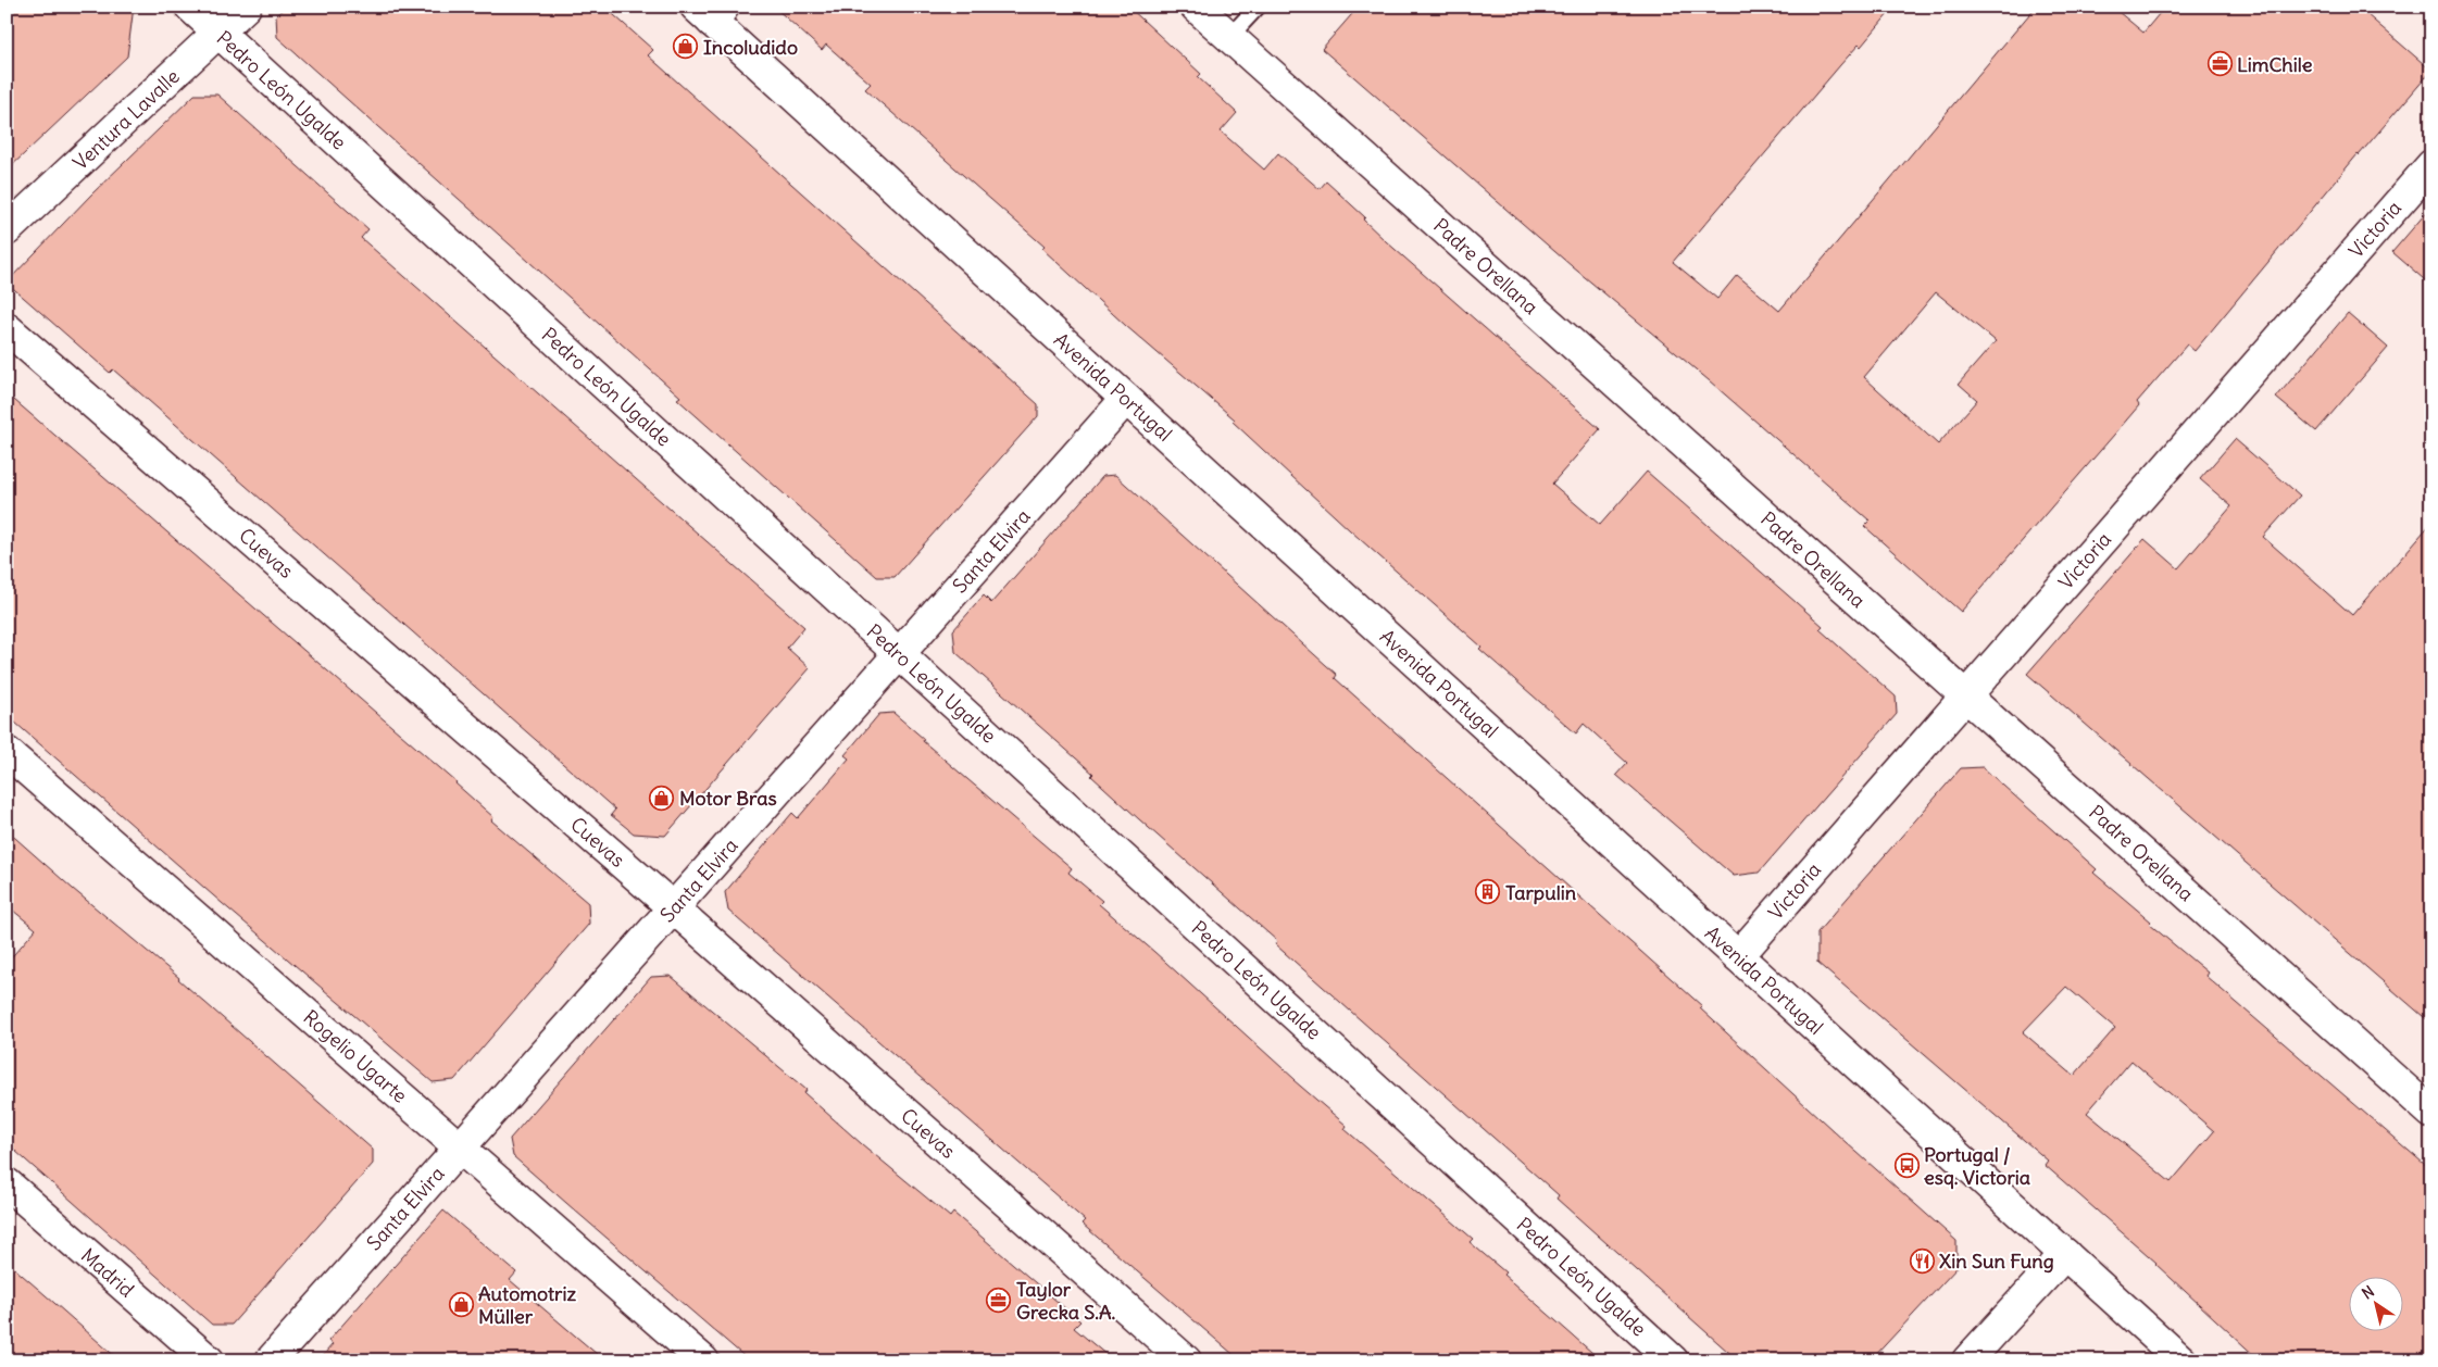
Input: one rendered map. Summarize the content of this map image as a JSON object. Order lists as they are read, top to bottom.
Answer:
{
  "streets": {
    "street": [
      "Pedro León Ugalde",
      "Ventura Lavalle",
      "Victoria",
      "Padre Orellana",
      "Avenida Portugal",
      "Santa Elvira",
      "Cuevas",
      "Rogelio Ugarte",
      "Madrid"
    ]
  },
  "crossings": [
    ["Pedro León Ugalde", "Ventura Lavalle"],
    ["Pedro León Ugalde", "Santa Elvira"],
    ["Victoria", "Padre Orellana"],
    ["Victoria", "Avenida Portugal"],
    ["Avenida Portugal", "Santa Elvira"],
    ["Santa Elvira", "Cuevas"],
    ["Santa Elvira", "Rogelio Ugarte"]
  ],
  "places": {
    "shop": ["Incoludido", "Motor Bras", "Automotriz Müller"],
    "office": ["LimChile", "Taylor Grecka S.A."],
    "building": ["Tarpulin"],
    "bus stop": ["Portugal / esq. Victoria"],
    "restaurant": ["Xin Sun Fung"]
  },
  "north": "top left"
}
